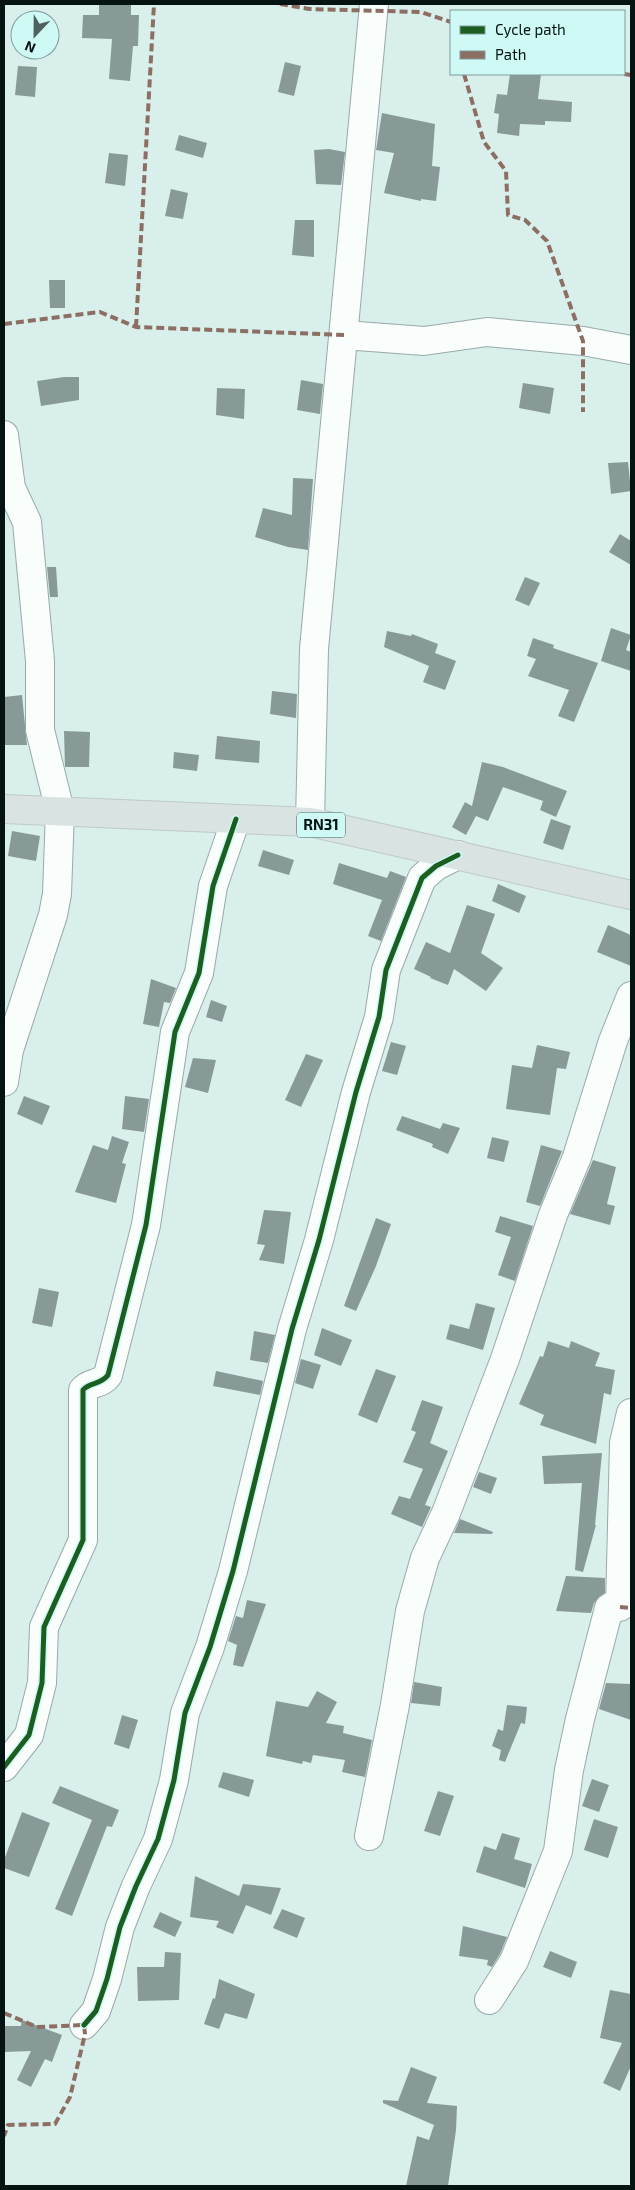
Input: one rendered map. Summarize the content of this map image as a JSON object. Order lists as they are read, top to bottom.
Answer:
{
  "streets": {
    "main road": ["RN31"]
  },
  "legend": ["Cycle path", "Path"],
  "north": "bottom"
}
